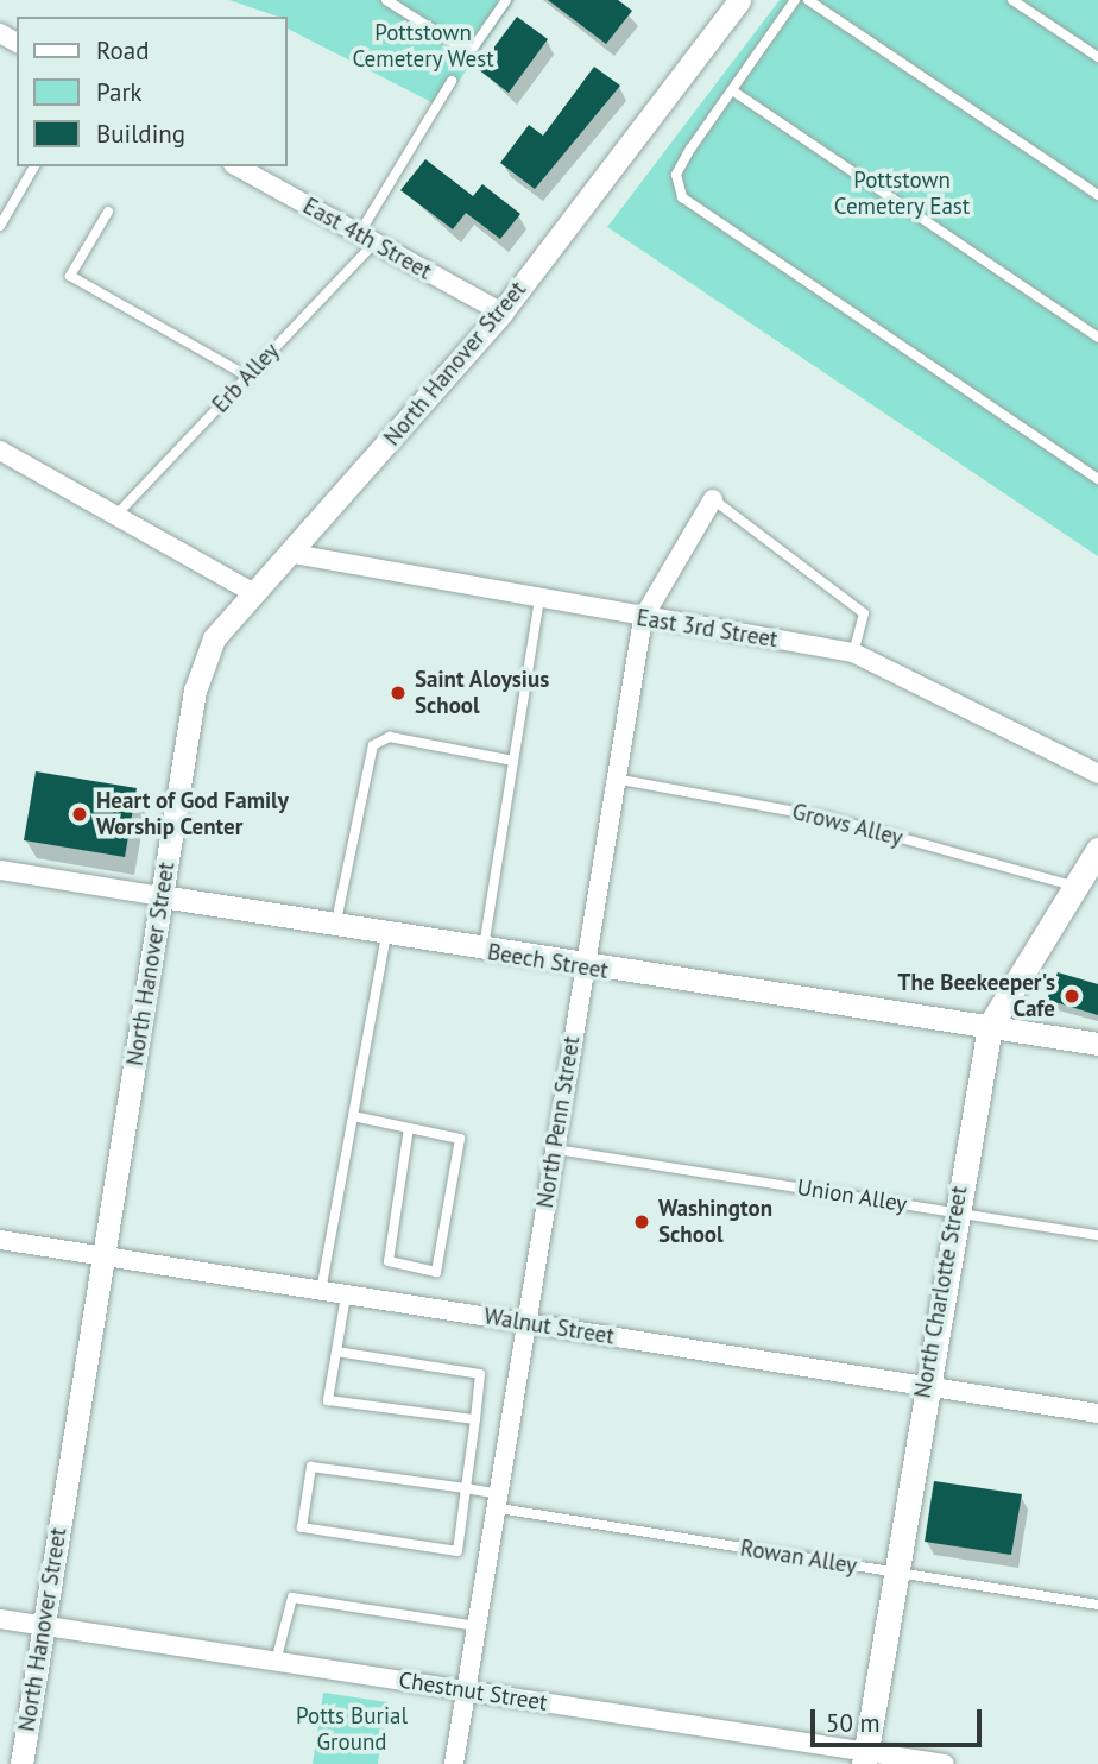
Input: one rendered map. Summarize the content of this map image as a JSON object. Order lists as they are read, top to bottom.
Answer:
{
  "streets": {
    "main road": ["North Charlotte Street"],
    "street": [
      "East 4th Street",
      "North Hanover Street",
      "East 3rd Street",
      "Beech Street",
      "North Penn Street",
      "Walnut Street",
      "Chestnut Street"
    ],
    "lane": [
      "Erb Alley",
      "Grows Alley",
      "Union Alley",
      "Rowan Alley"
    ]
  },
  "crossings": [
    ["East 4th Street", "North Hanover Street"],
    ["East 4th Street", "Erb Alley"],
    ["North Hanover Street", "East 3rd Street"],
    ["North Hanover Street", "Beech Street"],
    ["North Hanover Street", "Walnut Street"],
    ["North Hanover Street", "Chestnut Street"],
    ["East 3rd Street", "North Penn Street"],
    ["Grows Alley", "North Penn Street"],
    ["Grows Alley", "North Charlotte Street"],
    ["Beech Street", "North Penn Street"],
    ["Beech Street", "North Charlotte Street"],
    ["North Penn Street", "Union Alley"],
    ["North Penn Street", "Walnut Street"],
    ["North Penn Street", "Rowan Alley"],
    ["North Penn Street", "Chestnut Street"],
    ["Union Alley", "North Charlotte Street"],
    ["North Charlotte Street", "Walnut Street"],
    ["North Charlotte Street", "Rowan Alley"],
    ["North Charlotte Street", "Chestnut Street"]
  ],
  "parks": ["Pottstown Cemetery West", "Pottstown Cemetery East", "Potts Burial Ground"],
  "places": [
    "Saint Aloysius School",
    "Heart of God Family Worship Center",
    "The Beekeeper's Cafe",
    "Washington School"
  ],
  "legend": ["Road", "Park", "Building"],
  "scale_bar": "50 m"
}
